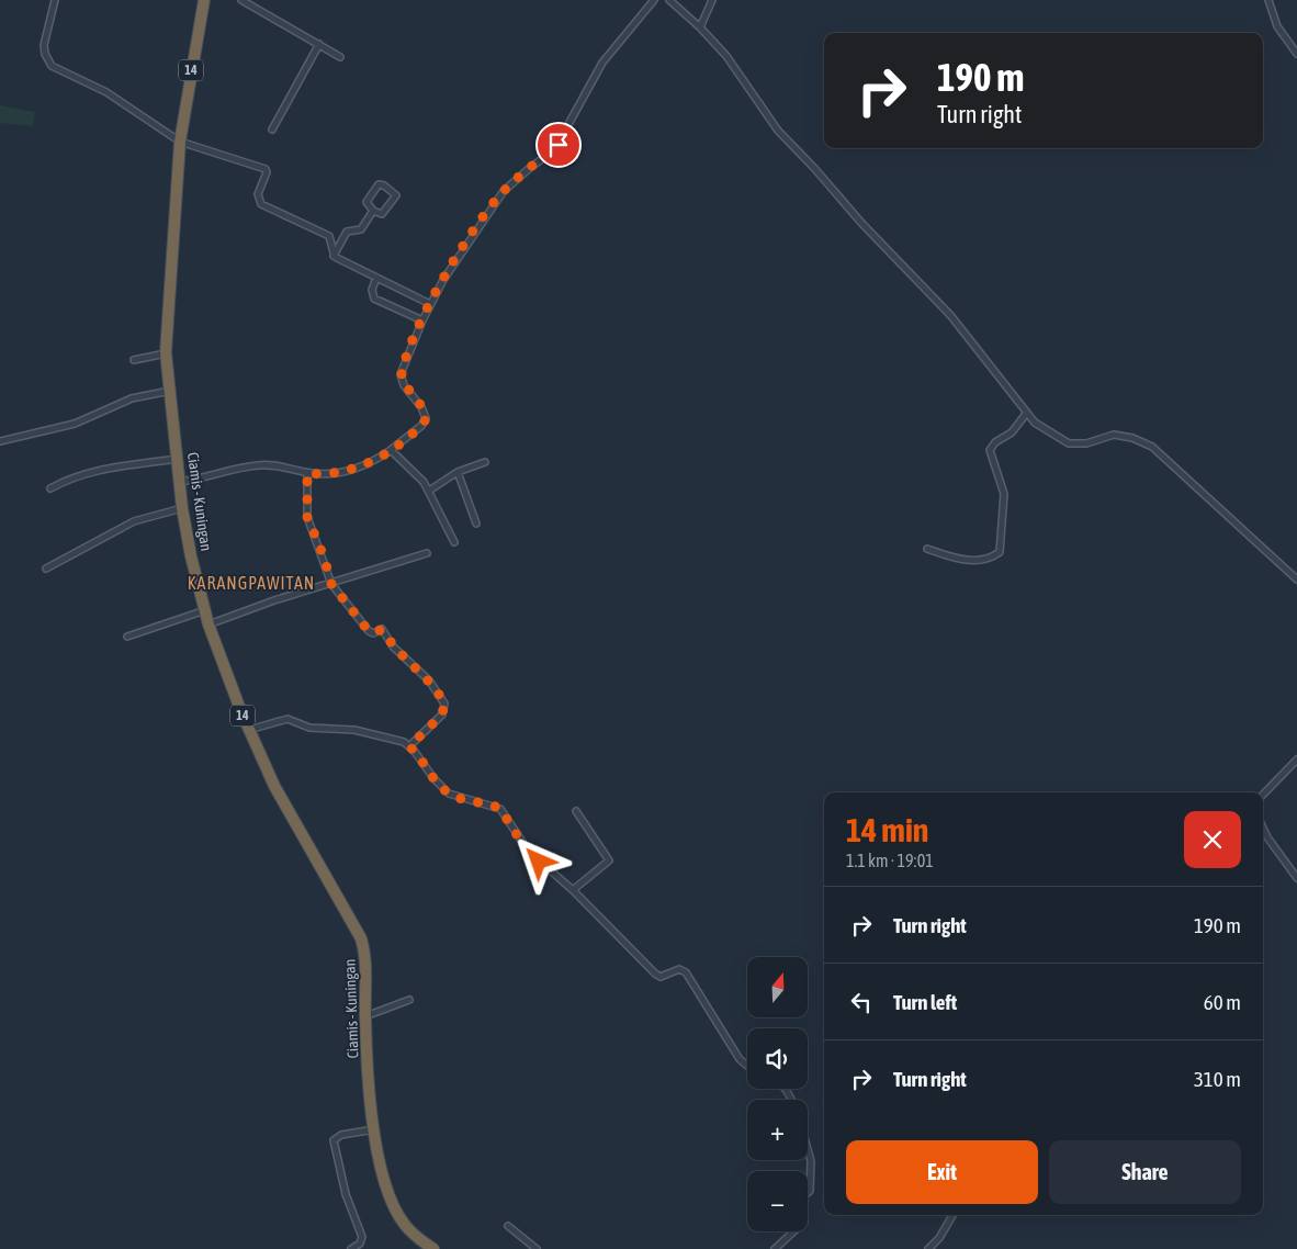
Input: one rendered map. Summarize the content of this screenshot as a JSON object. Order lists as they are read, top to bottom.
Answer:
{
  "streets": {
    "highway": ["14", "Ciamis - Kuningan"]
  },
  "districts": ["KARANGPAWITAN"],
  "north": "top",
  "page": {
    "turn": ["190 m", "Turn right"],
    "heading": ["14 min", "1.1 km · 19:01"],
    "list": [
      {
        "name": "Turn right",
        "value": "190 m"
      },
      {
        "name": "Turn left",
        "value": "60 m"
      },
      {
        "name": "Turn right",
        "value": "310 m"
      }
    ],
    "map_buttons": ["+", "−"],
    "buttons": ["Exit", "Share"]
  }
}
